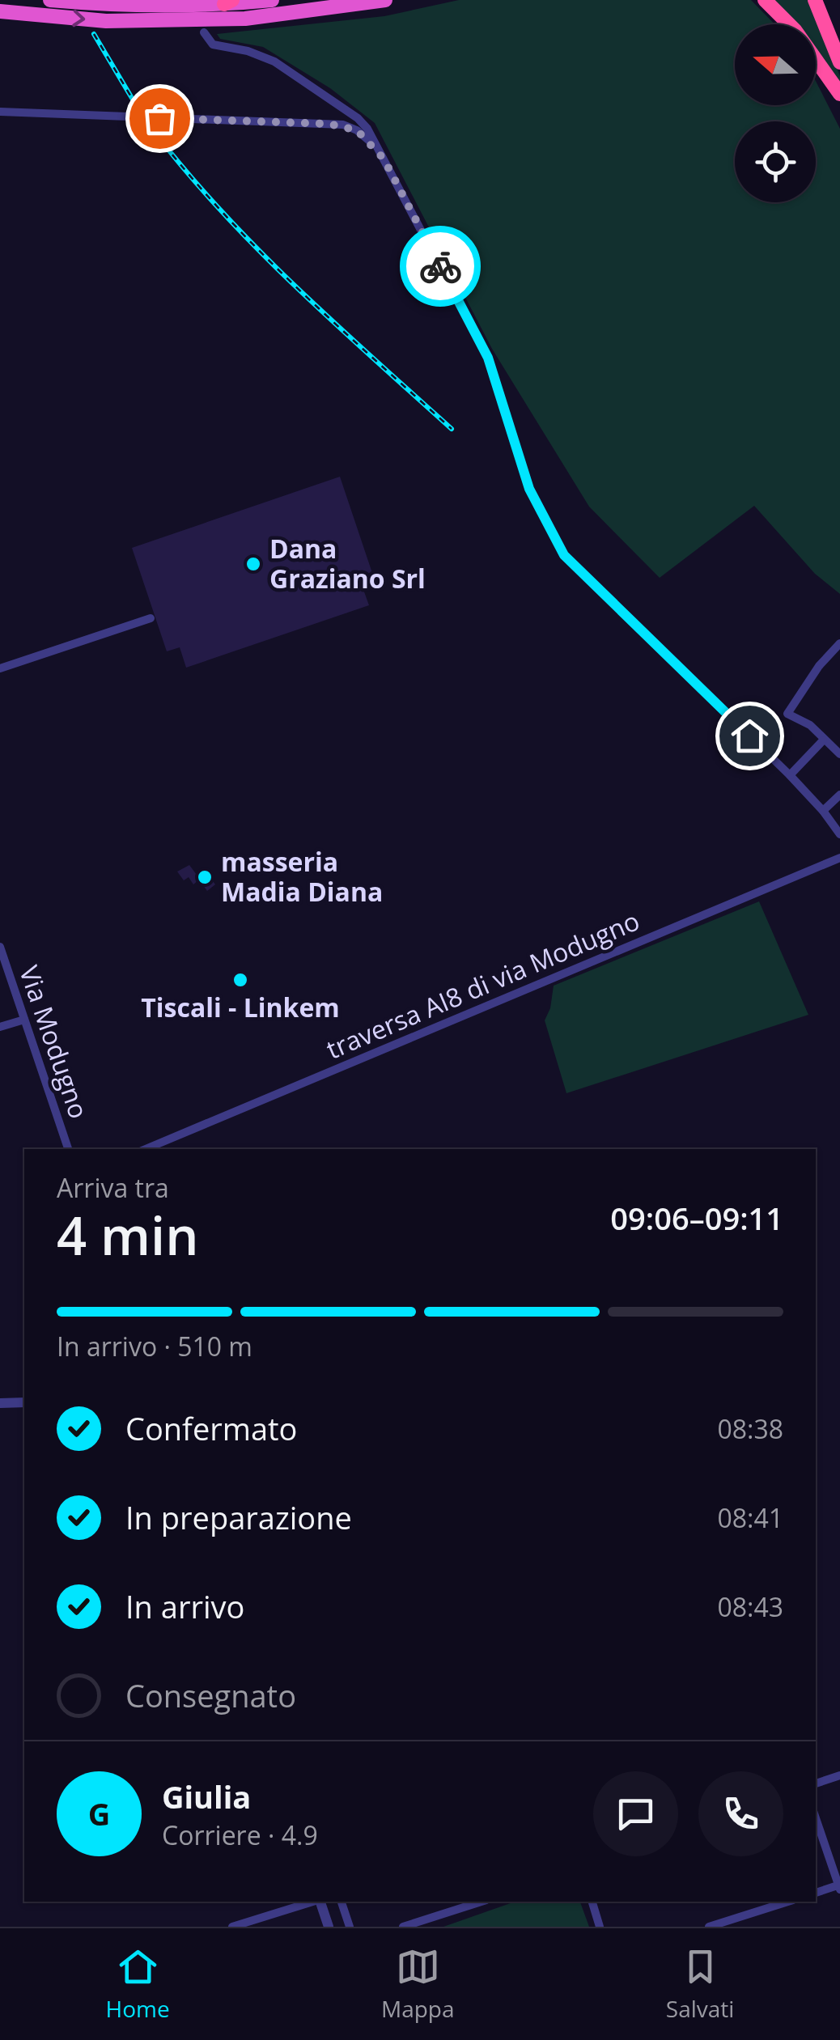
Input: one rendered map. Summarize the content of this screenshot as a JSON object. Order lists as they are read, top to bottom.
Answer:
{
  "streets": {
    "street": ["traversa AI8 di via Modugno", "Via Modugno"]
  },
  "places": ["Dana Graziano Srl", "masseria Madia Diana", "Tiscali - Linkem"],
  "north": "left",
  "page": {
    "heading": ["4 min", "Arriva tra", "09:06–09:11"],
    "panel": ["Giulia", "Corriere · 4.9"],
    "bar": "In arrivo · 510 m",
    "list": [
      ["Confermato", "08:38"],
      ["In preparazione", "08:41"],
      ["In arrivo", "08:43"],
      "Consegnato"
    ],
    "round": "G",
    "tabs": ["Home", "Mappa", "Salvati"]
  }
}
